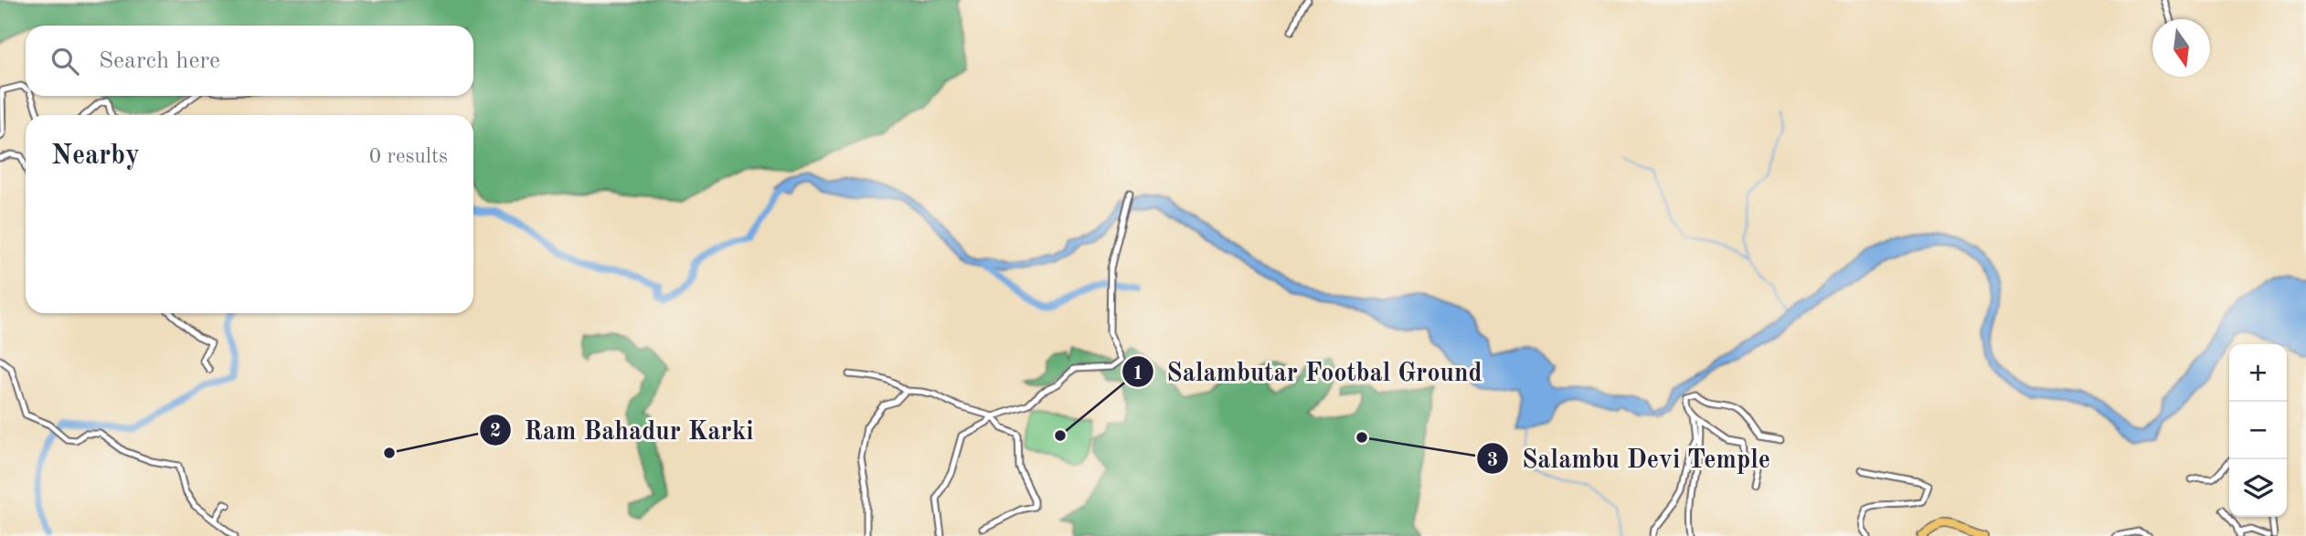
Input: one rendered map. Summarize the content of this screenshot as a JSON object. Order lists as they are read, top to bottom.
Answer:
{
  "places": ["Salambutar Footbal Ground", "Salambu Devi Temple", "Ram Bahadur Karki"],
  "north": "bottom",
  "page": {
    "search": "Search here",
    "heading": ["Nearby", "0 results"],
    "map_buttons": ["+", "−"]
  }
}
